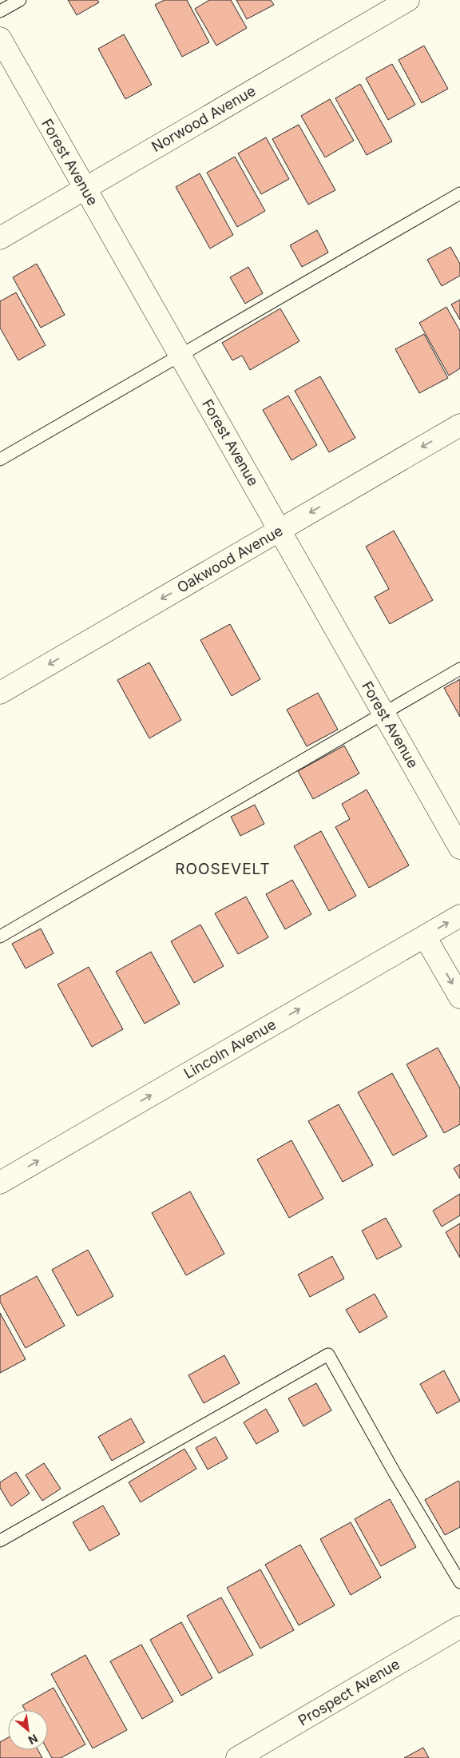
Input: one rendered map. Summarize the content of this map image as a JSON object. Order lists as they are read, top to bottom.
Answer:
{
  "streets": {
    "street": [
      "Norwood Avenue",
      "Forest Avenue",
      "Oakwood Avenue",
      "Lincoln Avenue",
      "Prospect Avenue"
    ]
  },
  "crossings": [
    ["Norwood Avenue", "Forest Avenue"],
    ["Forest Avenue", "Oakwood Avenue"]
  ],
  "one_way": ["Oakwood Avenue", "Lincoln Avenue"],
  "districts": ["ROOSEVELT"],
  "north": "bottom right"
}
